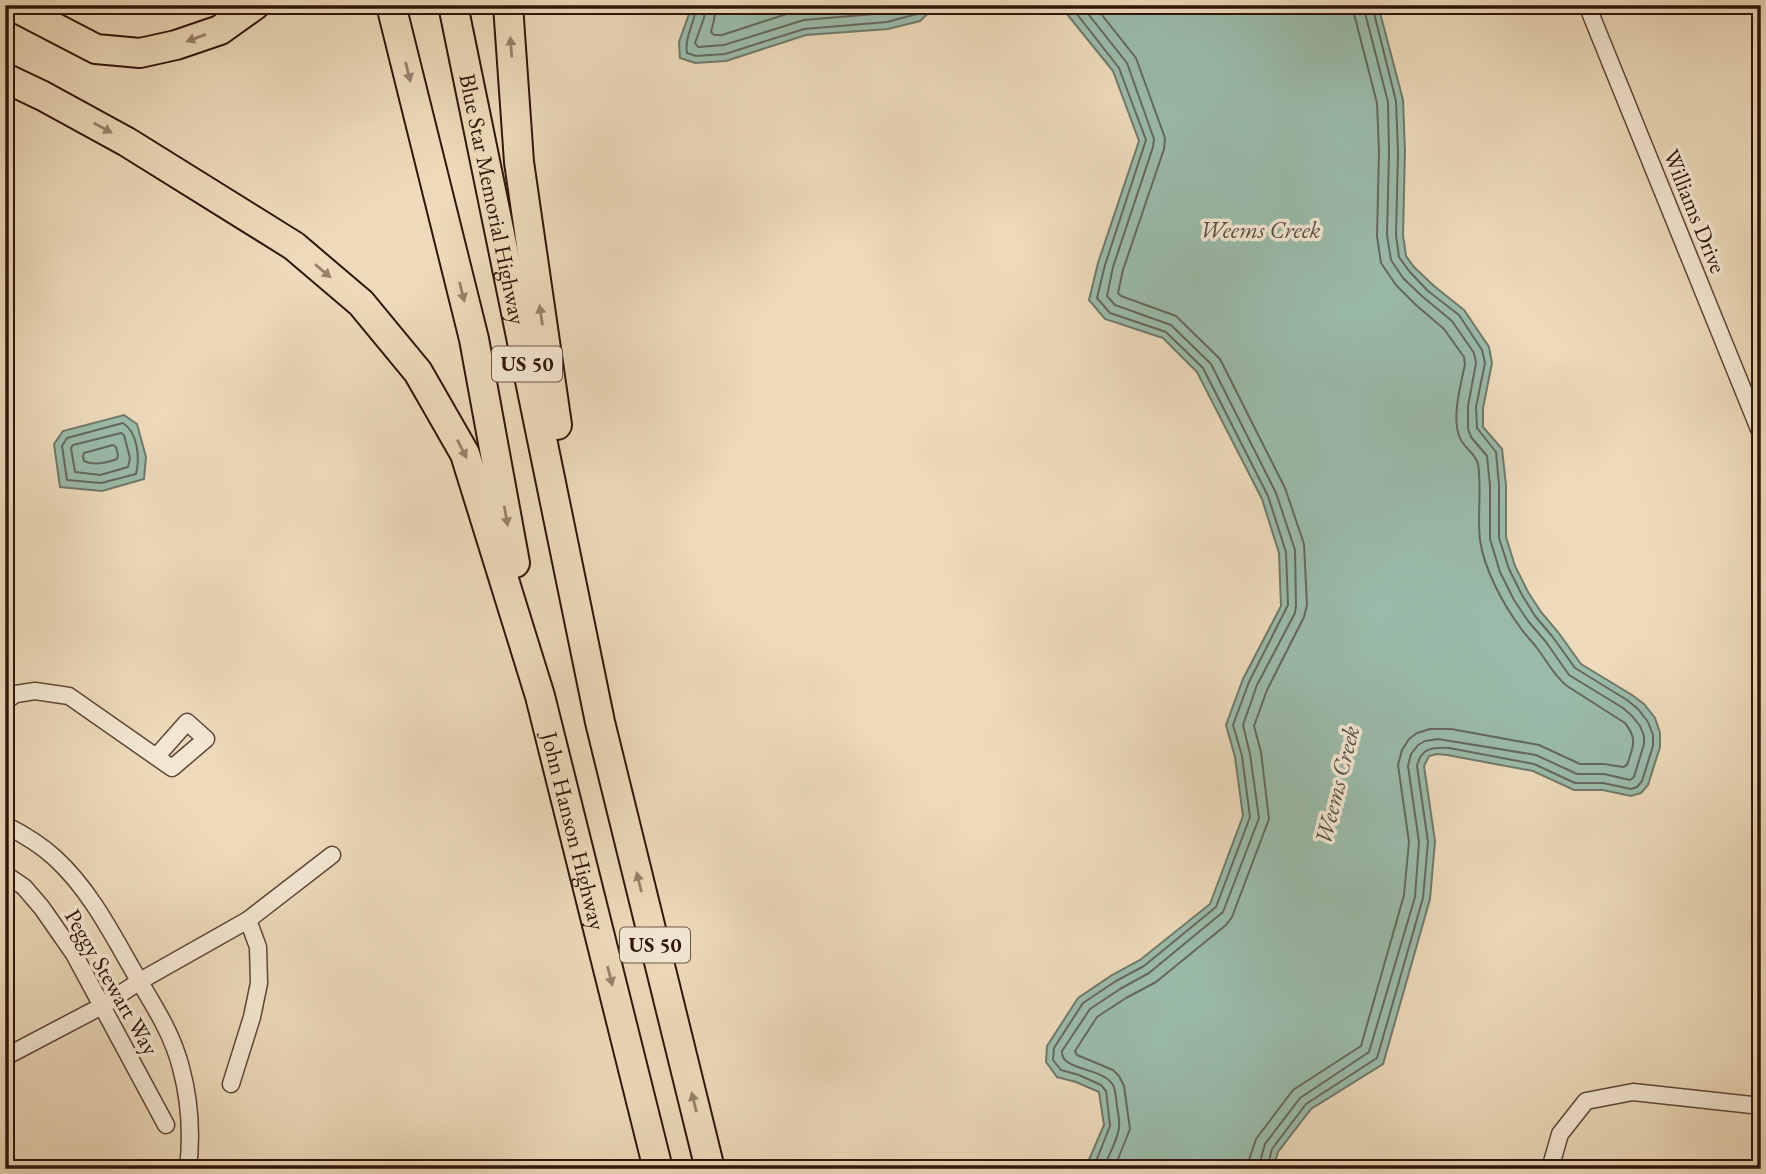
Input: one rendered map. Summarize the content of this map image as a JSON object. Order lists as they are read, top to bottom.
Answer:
{
  "streets": {
    "highway": ["Blue Star Memorial Highway", "US 50", "John Hanson Highway"],
    "street": ["Williams Drive", "Peggy Stewart Way"]
  },
  "crossings": [
    ["Blue Star Memorial Highway", "US 50"],
    ["US 50", "John Hanson Highway"]
  ],
  "water": ["Weems Creek"]
}
